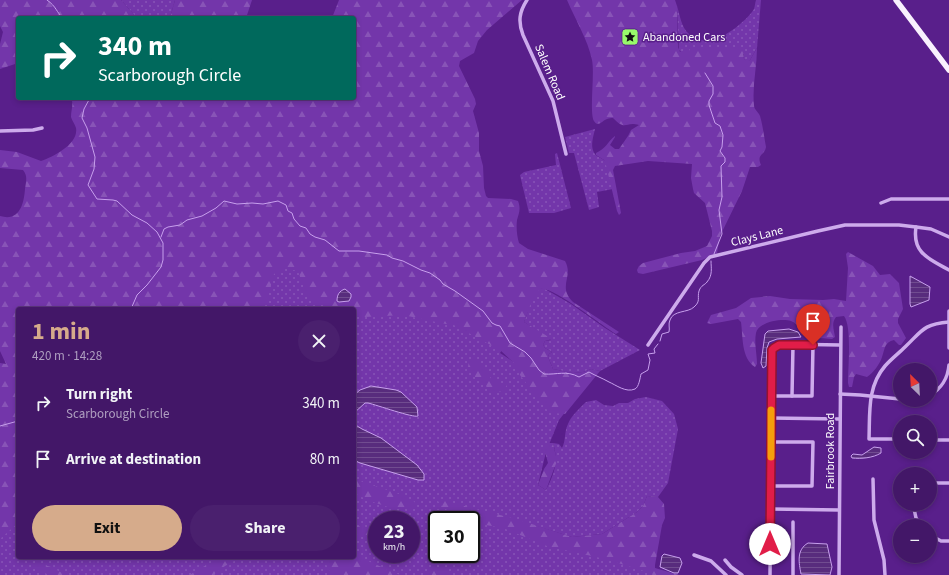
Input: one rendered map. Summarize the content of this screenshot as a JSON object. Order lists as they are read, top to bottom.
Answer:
{
  "streets": {
    "street": ["Salem Road", "Clays Lane", "Fairbrook Road"]
  },
  "places": {
    "place": ["Abandoned Cars"]
  },
  "north": "top left",
  "page": {
    "turn": ["340 m", "Scarborough Circle"],
    "heading": ["1 min", "420 m · 14:28"],
    "map_buttons": ["+", "−"],
    "list": [
      {
        "name": "Turn right",
        "note": "Scarborough Circle",
        "value": "340 m"
      },
      {
        "name": "Arrive at destination",
        "value": "80 m"
      }
    ],
    "buttons": ["Exit", "Share"],
    "speed": "23 km/h",
    "limit": "30"
  }
}
